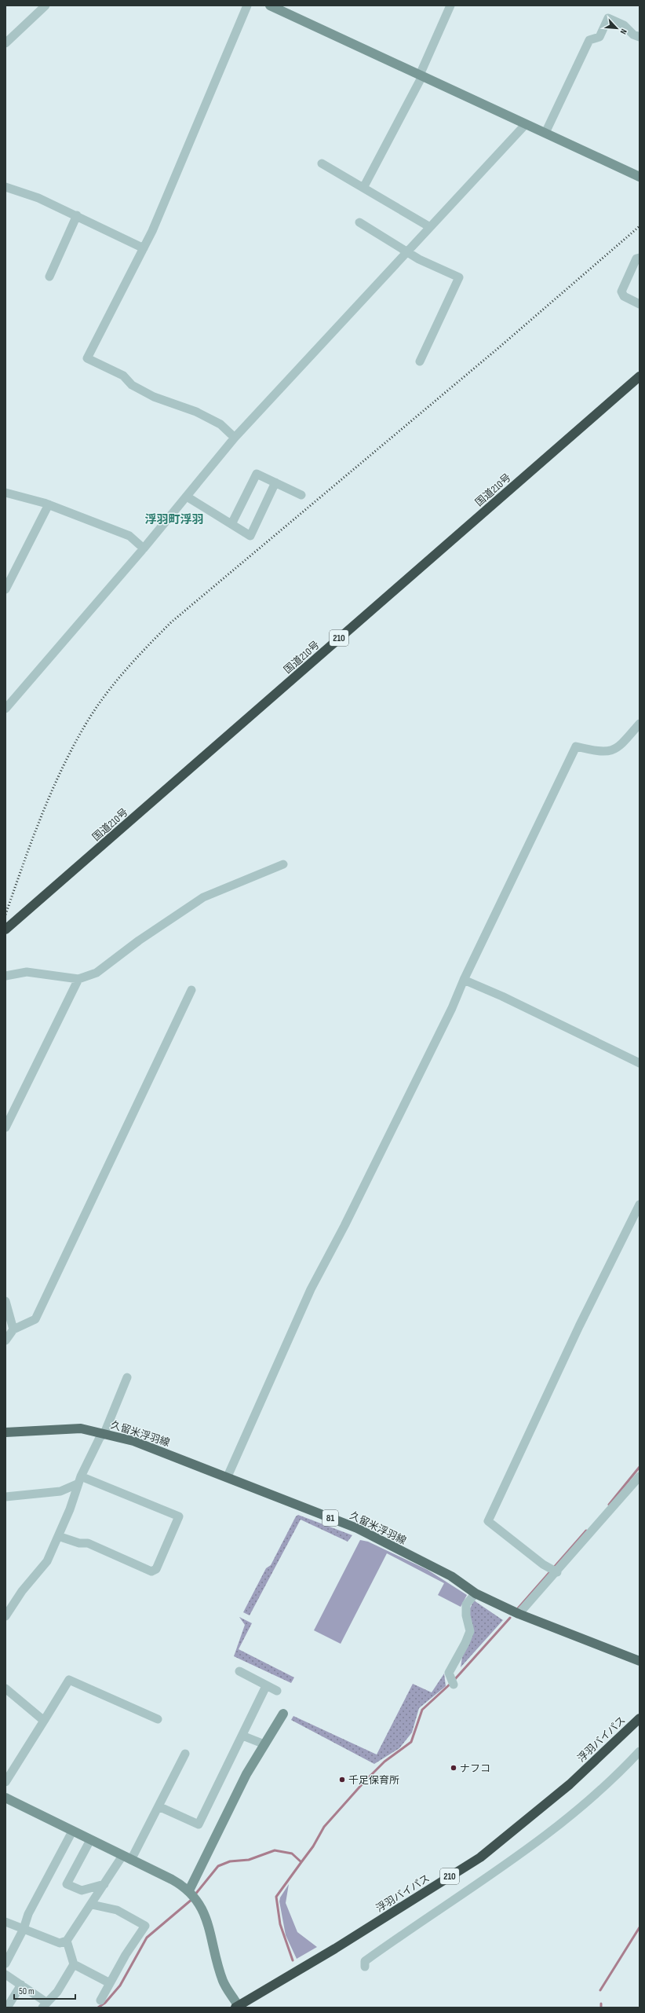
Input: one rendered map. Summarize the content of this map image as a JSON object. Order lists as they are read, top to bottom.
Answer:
{
  "streets": {
    "highway": ["国道210号", "210", "浮羽バイパス"],
    "main road": ["久留米浮羽線", "81"]
  },
  "districts": ["浮羽町浮羽"],
  "places": ["ナフコ", "千足保育所"],
  "scale_bar": "50 m",
  "north": "bottom right"
}
